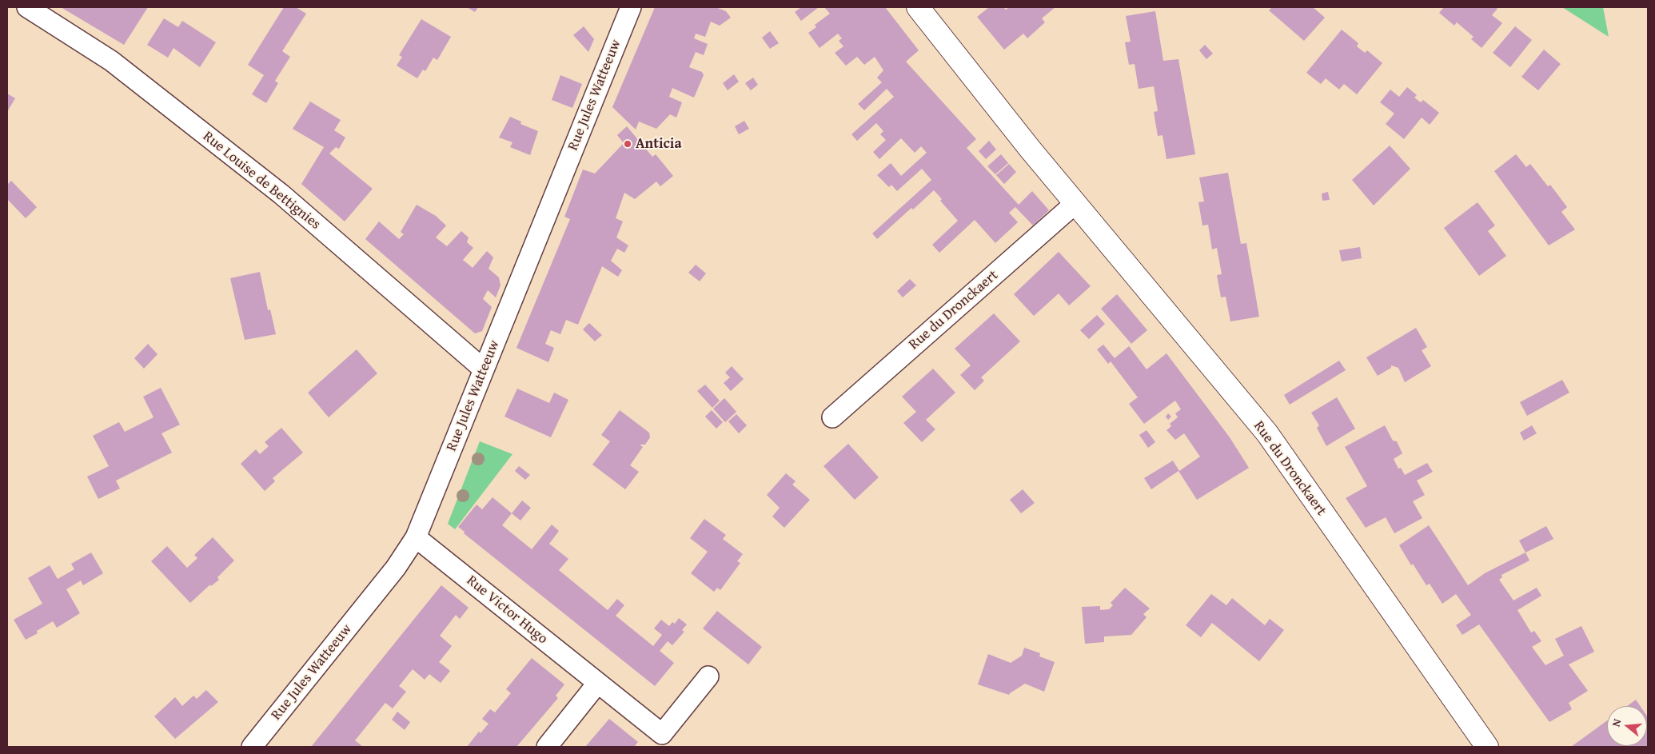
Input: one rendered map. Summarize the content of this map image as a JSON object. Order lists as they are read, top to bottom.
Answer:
{
  "streets": {
    "main road": ["Rue du Dronckaert"],
    "street": ["Rue Jules Watteeuw", "Rue Louise de Bettignies", "Rue Victor Hugo"]
  },
  "crossings": [
    ["Rue Jules Watteeuw", "Rue Louise de Bettignies"],
    ["Rue Jules Watteeuw", "Rue Victor Hugo"]
  ],
  "places": ["Anticia"],
  "north": "left"
}
